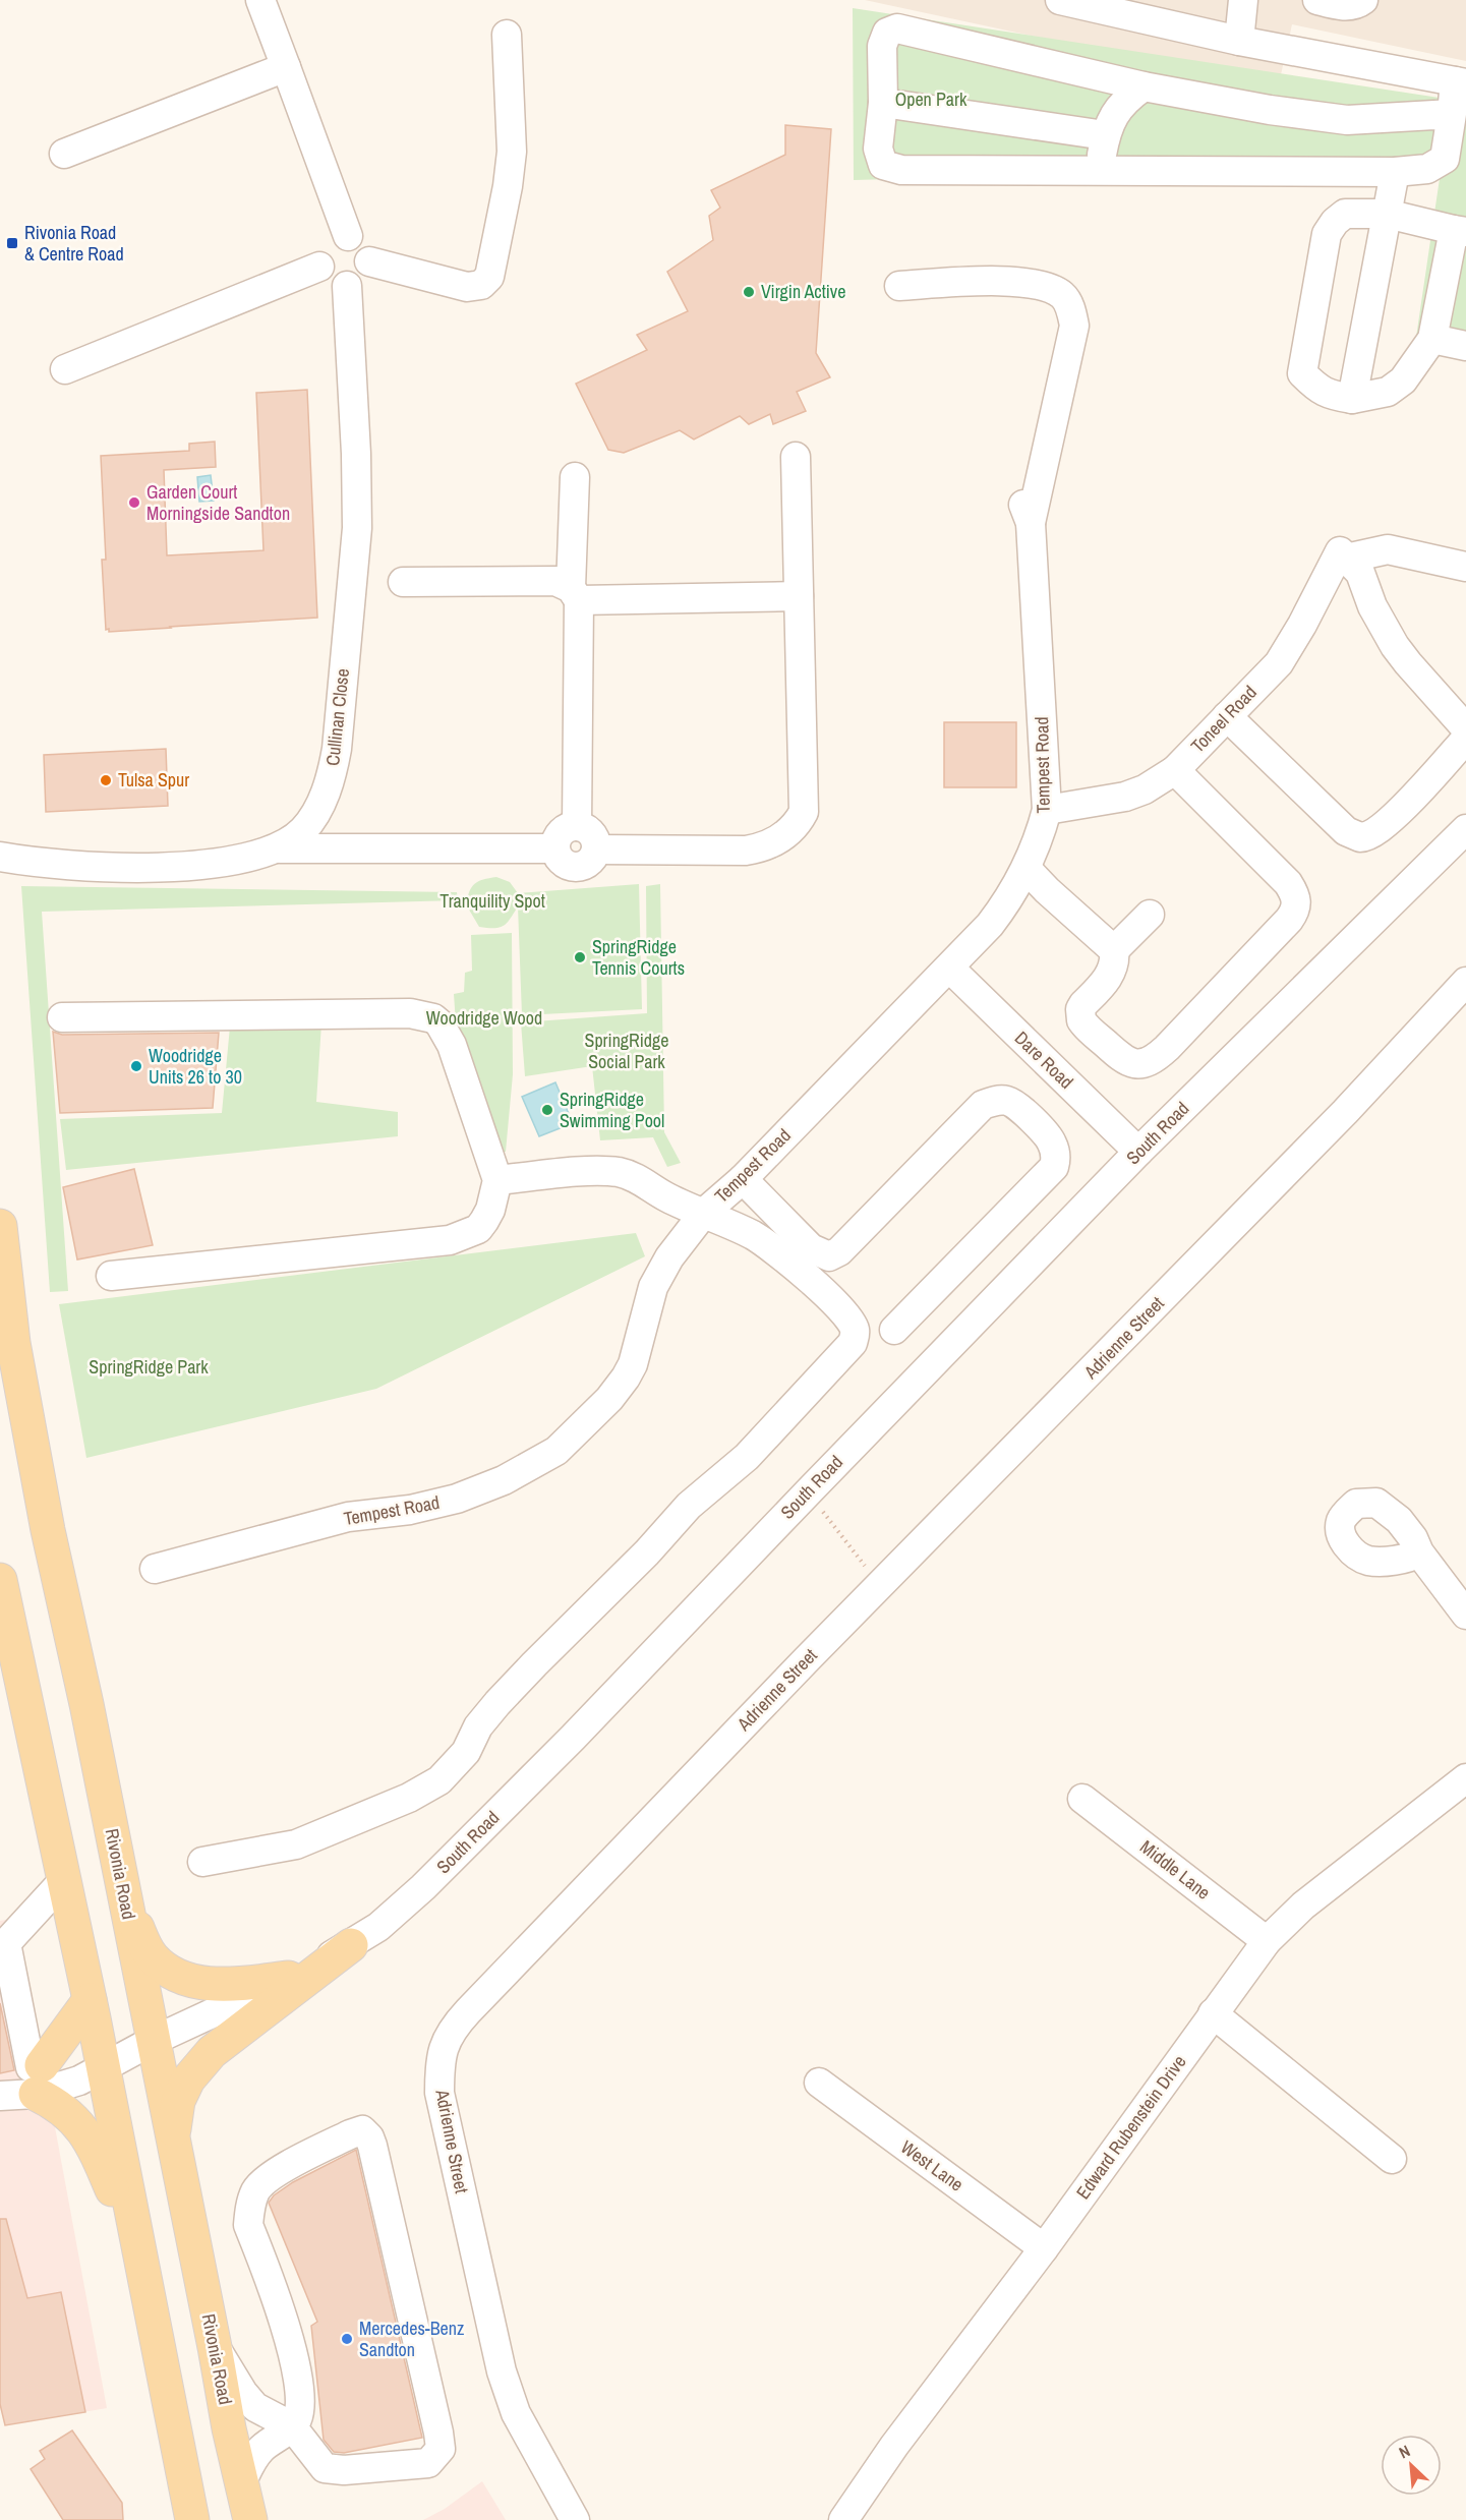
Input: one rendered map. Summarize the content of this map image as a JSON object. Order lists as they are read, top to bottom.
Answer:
{
  "streets": {
    "main road": ["Rivonia Road"],
    "street": [
      "Cullinan Close",
      "Toneel Road",
      "Tempest Road",
      "Dare Road",
      "South Road",
      "Adrienne Street",
      "Middle Lane",
      "Edward Rubenstein Drive",
      "West Lane"
    ]
  },
  "crossings": [
    ["Toneel Road", "Tempest Road"],
    ["Tempest Road", "Dare Road"],
    ["Dare Road", "South Road"],
    ["South Road", "Rivonia Road"],
    ["Middle Lane", "Edward Rubenstein Drive"],
    ["Edward Rubenstein Drive", "West Lane"]
  ],
  "parks": [
    "Open Park",
    "Tranquility Spot",
    "Woodridge Wood",
    "SpringRidge Social Park",
    "SpringRidge Park"
  ],
  "places": {
    "transit": ["Rivonia Road & Centre Road"],
    "other": [
      "Virgin Active",
      "Garden Court Morningside Sandton",
      "Tulsa Spur",
      "SpringRidge Tennis Courts",
      "Woodridge Units 26 to 30",
      "SpringRidge Swimming Pool",
      "Mercedes-Benz Sandton"
    ]
  },
  "north": "top left"
}
